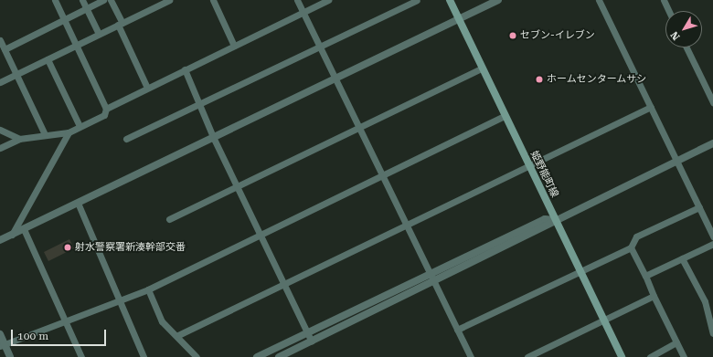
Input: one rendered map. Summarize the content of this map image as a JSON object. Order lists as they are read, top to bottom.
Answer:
{
  "streets": {
    "main road": ["姫野能町線"]
  },
  "places": ["セブン-イレブン", "ホームセンタームサシ", "射水警察署新湊幹部交番"],
  "scale_bar": "100 m",
  "north": "bottom left"
}
